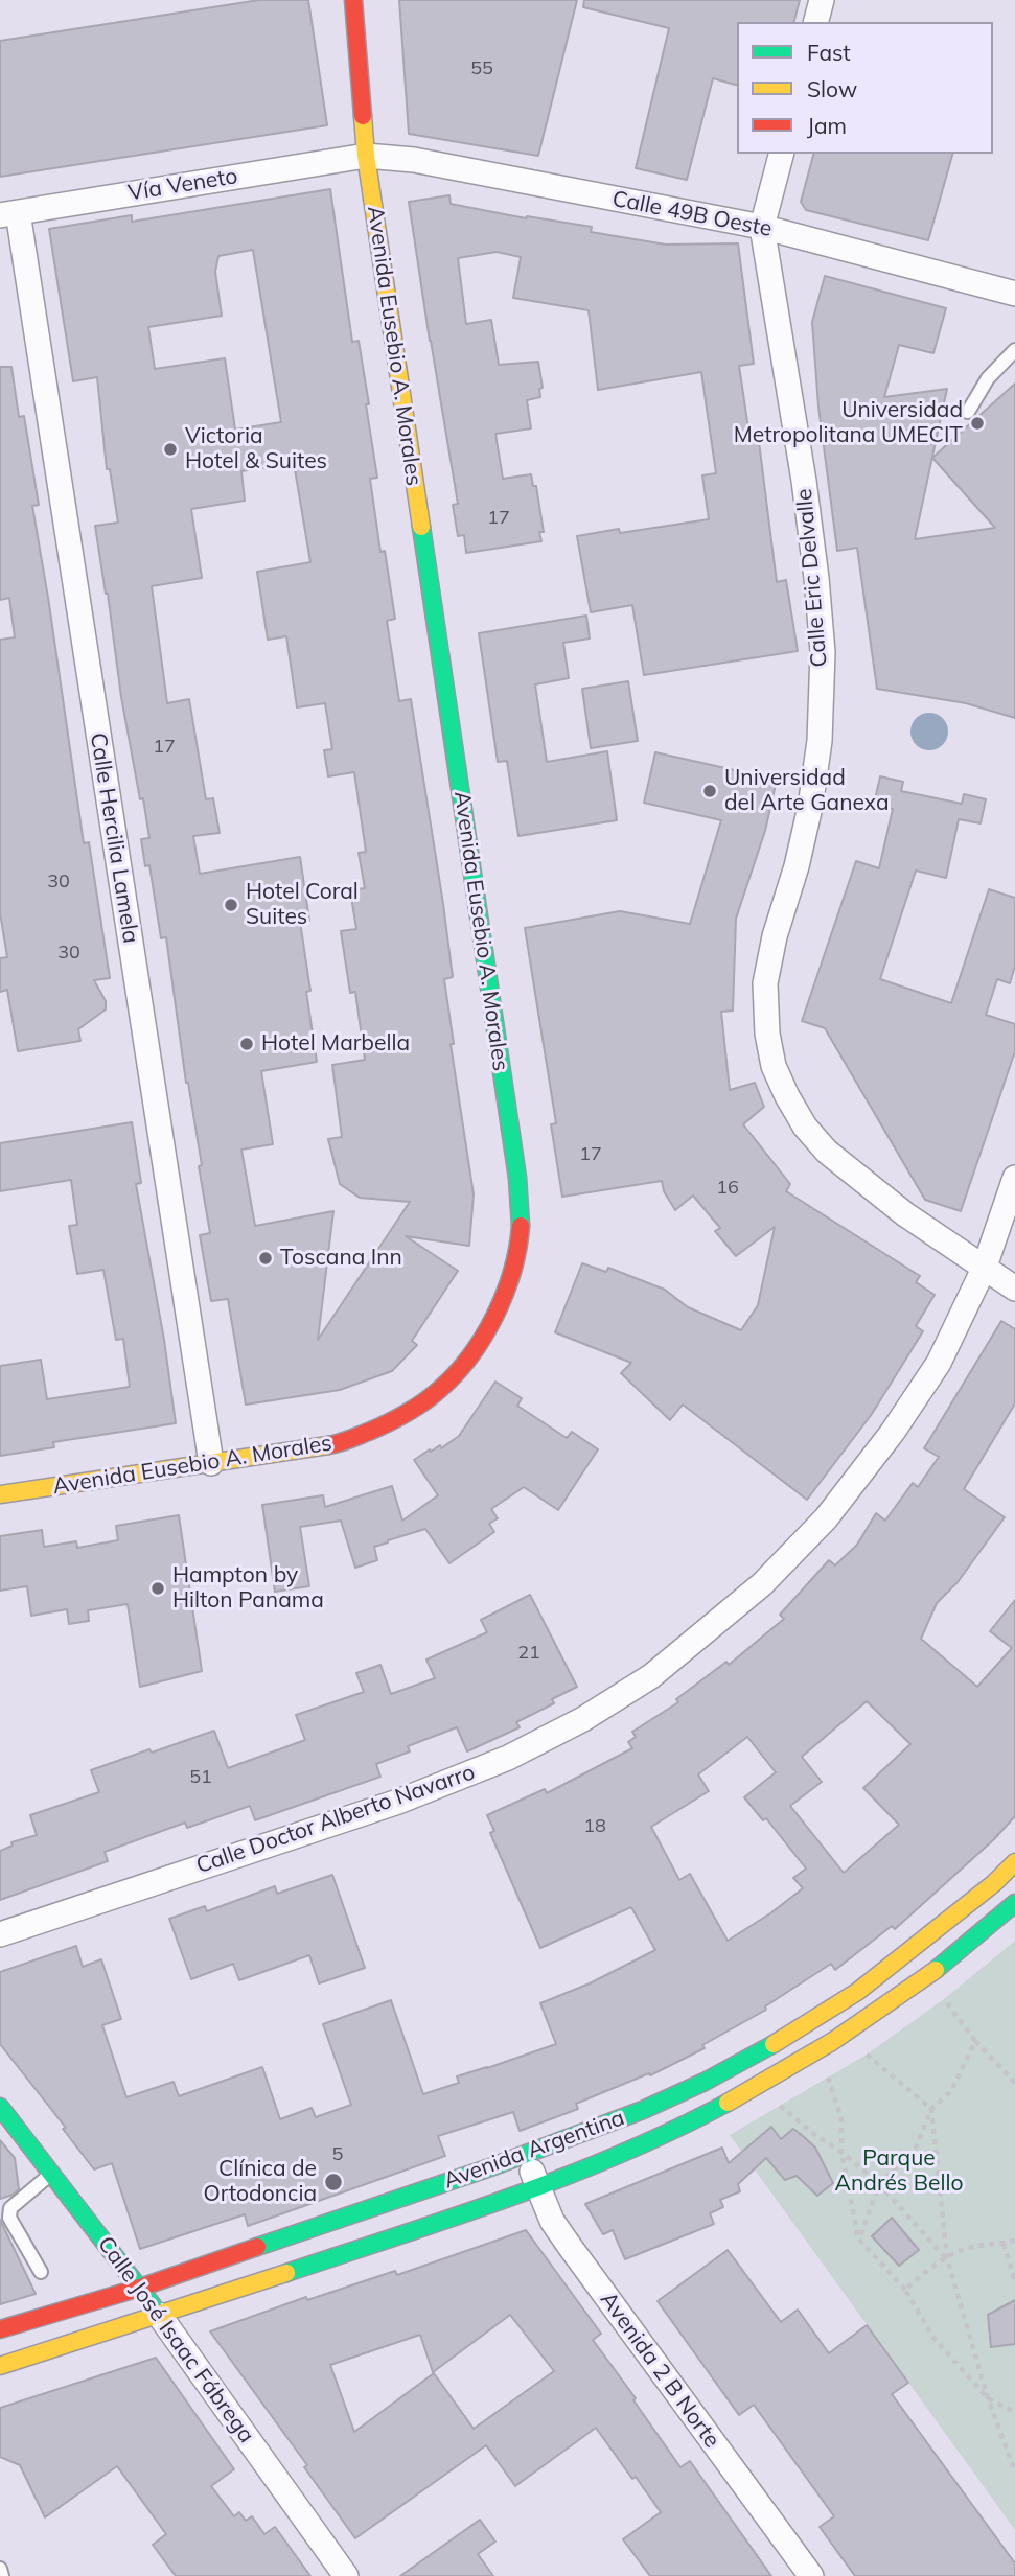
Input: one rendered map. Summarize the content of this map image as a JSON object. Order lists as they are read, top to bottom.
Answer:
{
  "streets": {
    "street": [
      "Vía Veneto",
      "Calle 49B Oeste",
      "Avenida Eusebio A. Morales",
      "Calle Eric Delvalle",
      "Calle Hercilia Lamela",
      "Calle Doctor Alberto Navarro",
      "Avenida Argentina",
      "Calle José Isaac Fábrega",
      "Avenida 2 B Norte"
    ]
  },
  "crossings": [
    ["Vía Veneto", "Calle 49B Oeste"],
    ["Vía Veneto", "Avenida Eusebio A. Morales"],
    ["Vía Veneto", "Calle Hercilia Lamela"],
    ["Calle 49B Oeste", "Avenida Eusebio A. Morales"],
    ["Calle 49B Oeste", "Calle Eric Delvalle"],
    ["Avenida Eusebio A. Morales", "Calle Hercilia Lamela"],
    ["Calle Eric Delvalle", "Calle Doctor Alberto Navarro"],
    ["Avenida Argentina", "Calle José Isaac Fábrega"],
    ["Avenida Argentina", "Avenida 2 B Norte"]
  ],
  "parks": ["Parque Andrés Bello"],
  "places": [
    "Universidad Metropolitana UMECIT",
    "Victoria Hotel & Suites",
    "Universidad del Arte Ganexa",
    "Hotel Coral Suites",
    "Hotel Marbella",
    "Toscana Inn",
    "Hampton by Hilton Panama",
    "Clínica de Ortodoncia"
  ],
  "house_numbers": [
    "55",
    "17",
    "17",
    "30",
    "30",
    "17",
    "16",
    "21",
    "51",
    "18",
    "5"
  ],
  "legend": ["Fast", "Slow", "Jam"]
}
